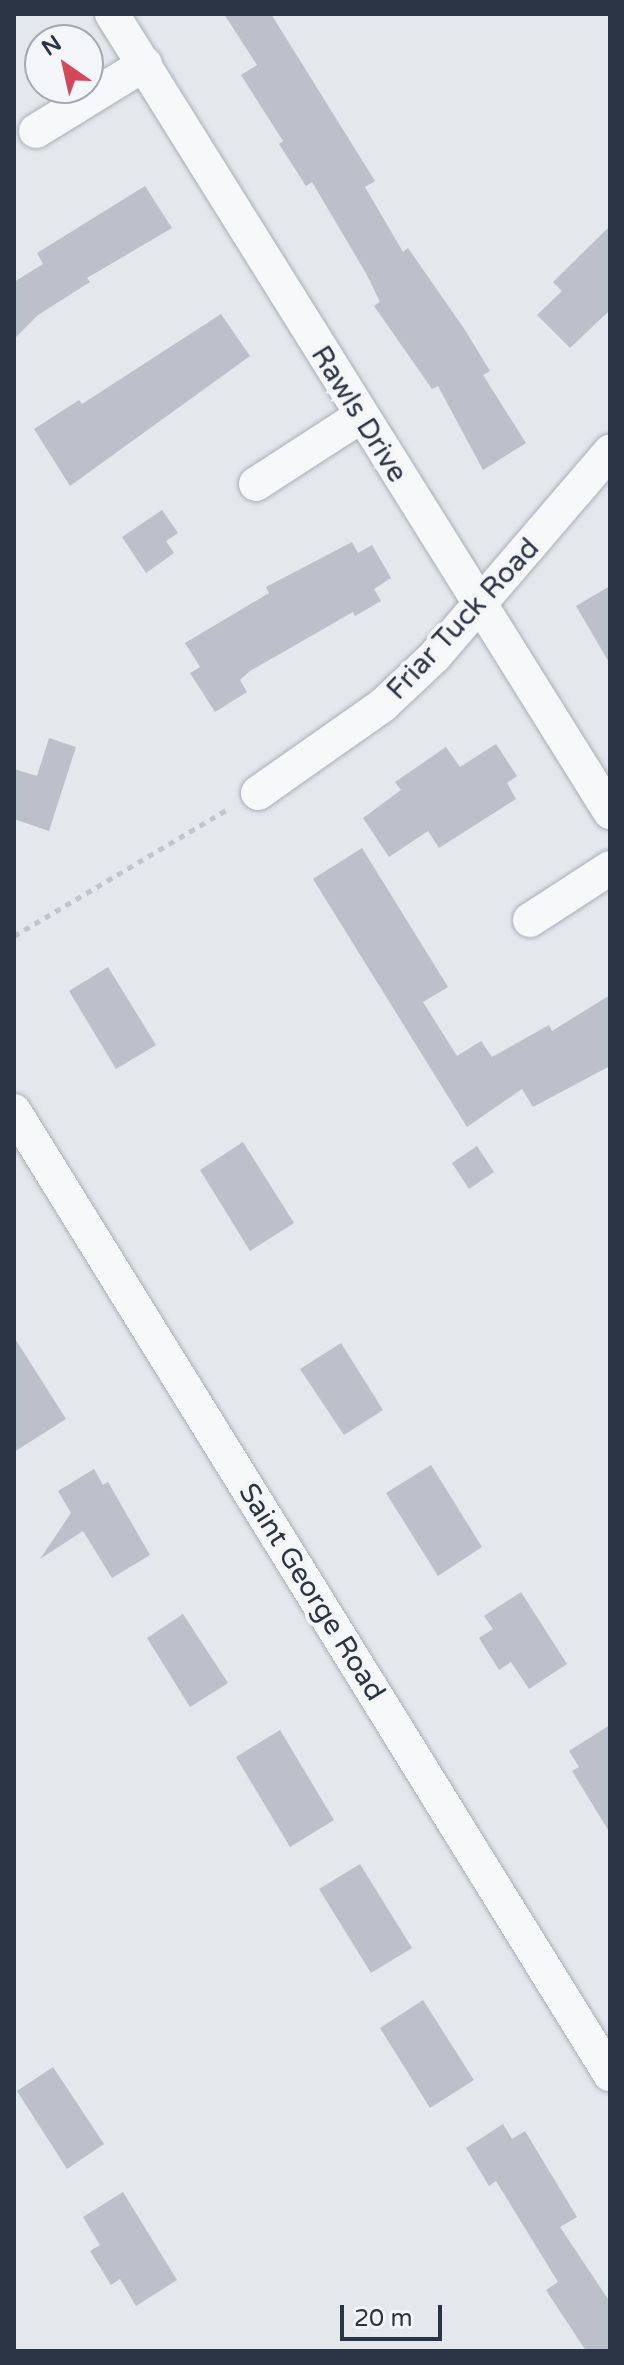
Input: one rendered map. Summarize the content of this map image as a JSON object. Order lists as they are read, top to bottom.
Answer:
{
  "streets": {
    "street": ["Rawls Drive", "Friar Tuck Road", "Saint George Road"]
  },
  "crossings": [
    ["Rawls Drive", "Friar Tuck Road"]
  ],
  "scale_bar": "20 m",
  "north": "top left"
}
